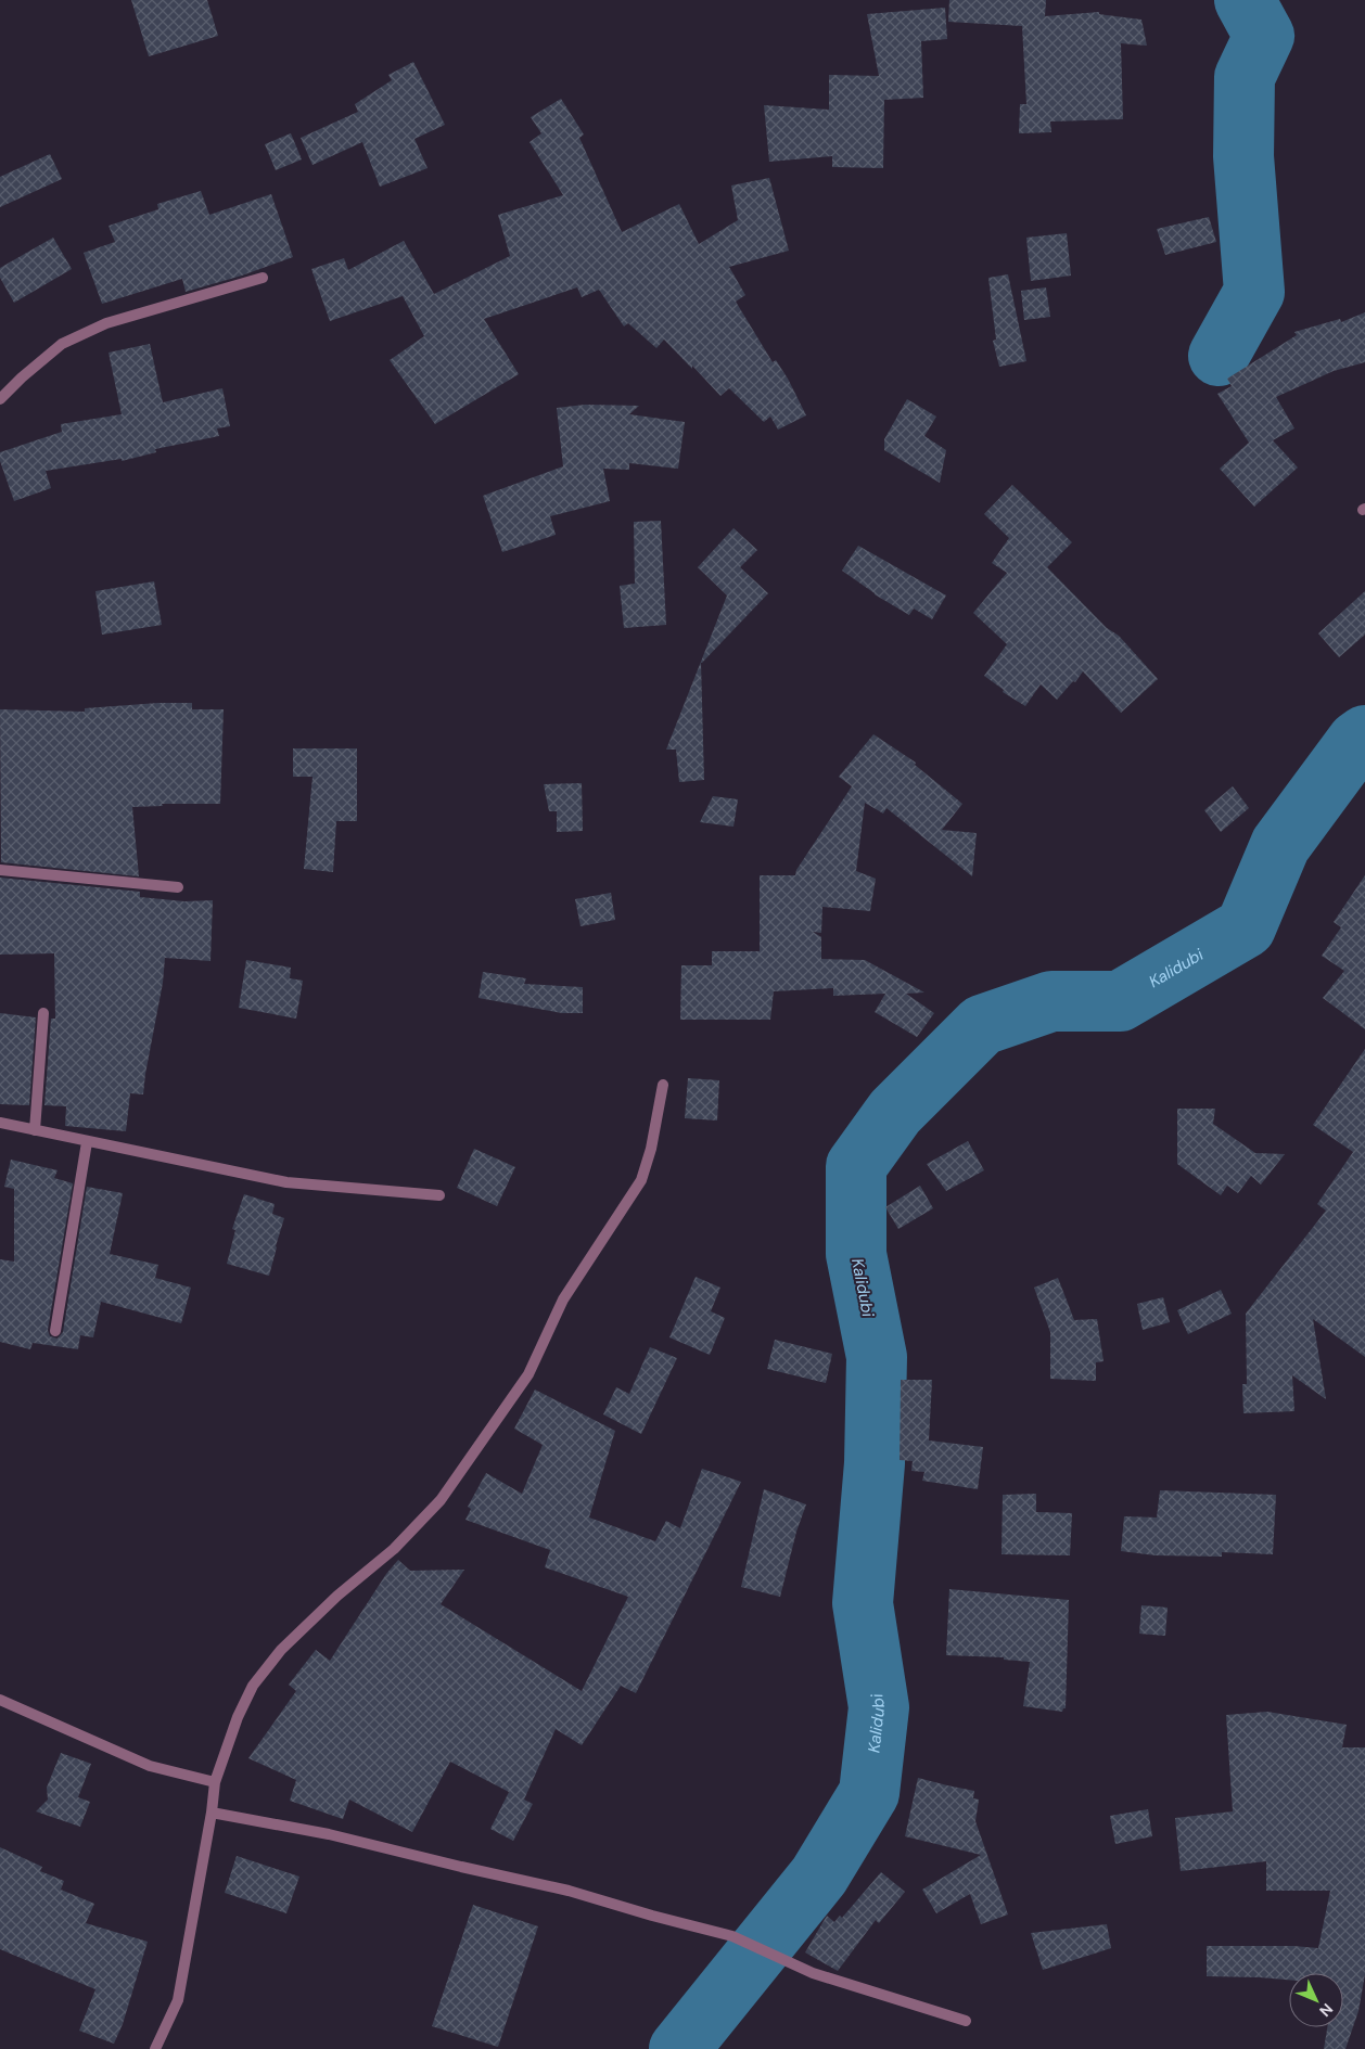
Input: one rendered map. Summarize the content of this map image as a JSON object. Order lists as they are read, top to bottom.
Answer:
{
  "water": ["Kalidubi"],
  "north": "bottom right"
}
